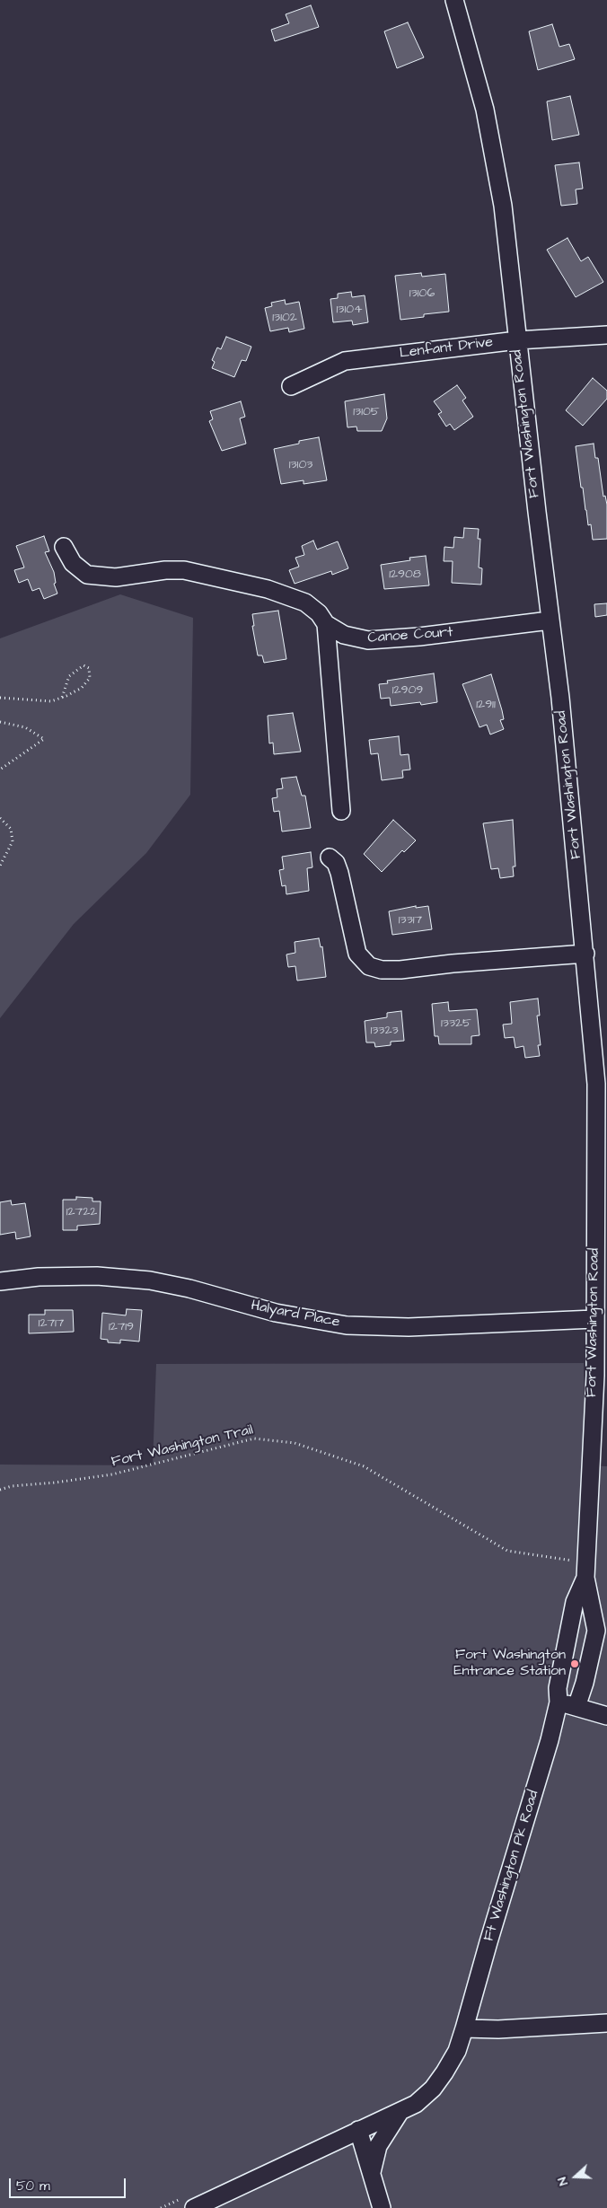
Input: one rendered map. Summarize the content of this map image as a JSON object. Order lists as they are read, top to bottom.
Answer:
{
  "streets": {
    "street": [
      "Lenfant Drive",
      "Fort Washington Road",
      "Canoe Court",
      "Halyard Place",
      "Ft Washington Pk Road"
    ],
    "path": ["Fort Washington Trail"]
  },
  "crossings": [
    ["Lenfant Drive", "Fort Washington Road"],
    ["Fort Washington Road", "Canoe Court"],
    ["Fort Washington Road", "Halyard Place"],
    ["Fort Washington Road", "Fort Washington Trail"],
    ["Fort Washington Road", "Ft Washington Pk Road"]
  ],
  "places": ["Fort Washington Entrance Station"],
  "house_numbers": [
    "13106",
    "13104",
    "13102",
    "13105",
    "13103",
    "12908",
    "12909",
    "12911",
    "13317",
    "13325",
    "13323",
    "12722",
    "12717",
    "12719"
  ],
  "scale_bar": "50 m",
  "north": "left"
}
